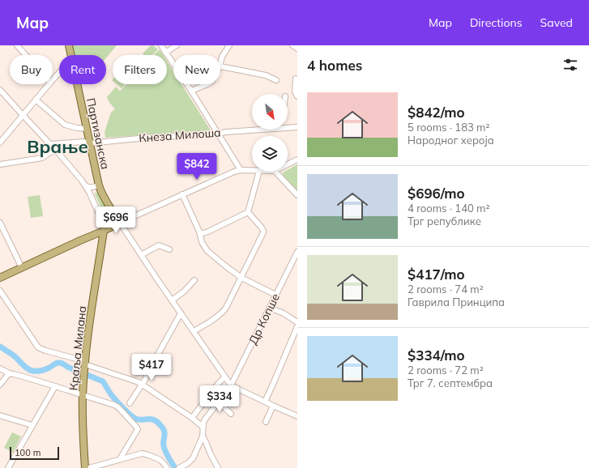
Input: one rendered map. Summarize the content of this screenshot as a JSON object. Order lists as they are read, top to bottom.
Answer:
{
  "streets": {
    "main road": ["Партизанска", "Краља Милана"],
    "street": ["Кнеза Милоша", "Др Копше"]
  },
  "crossings": [
    ["Партизанска", "Кнеза Милоша"]
  ],
  "districts": ["Врање"],
  "scale_bar": "100 m",
  "north": "bottom right",
  "page": {
    "header": "Map",
    "nav": ["Map", "Directions", "Saved"],
    "heading": "4 homes",
    "chip": [
      "Buy",
      "Rent",
      "Filters",
      "New"
    ],
    "list": [
      {
        "name": "$842/mo",
        "note": "5 rooms · 183 m² · Народног хероја"
      },
      {
        "name": "$696/mo",
        "note": "4 rooms · 140 m² · Трг републике"
      },
      {
        "name": "$417/mo",
        "note": "2 rooms · 74 m² · Гаврила Принципа"
      },
      {
        "name": "$334/mo",
        "note": "2 rooms · 72 m² · Трг 7. септембра"
      }
    ],
    "price": [
      "$842",
      "$696",
      "$417",
      "$334"
    ],
    "scale": "100 m"
  }
}
